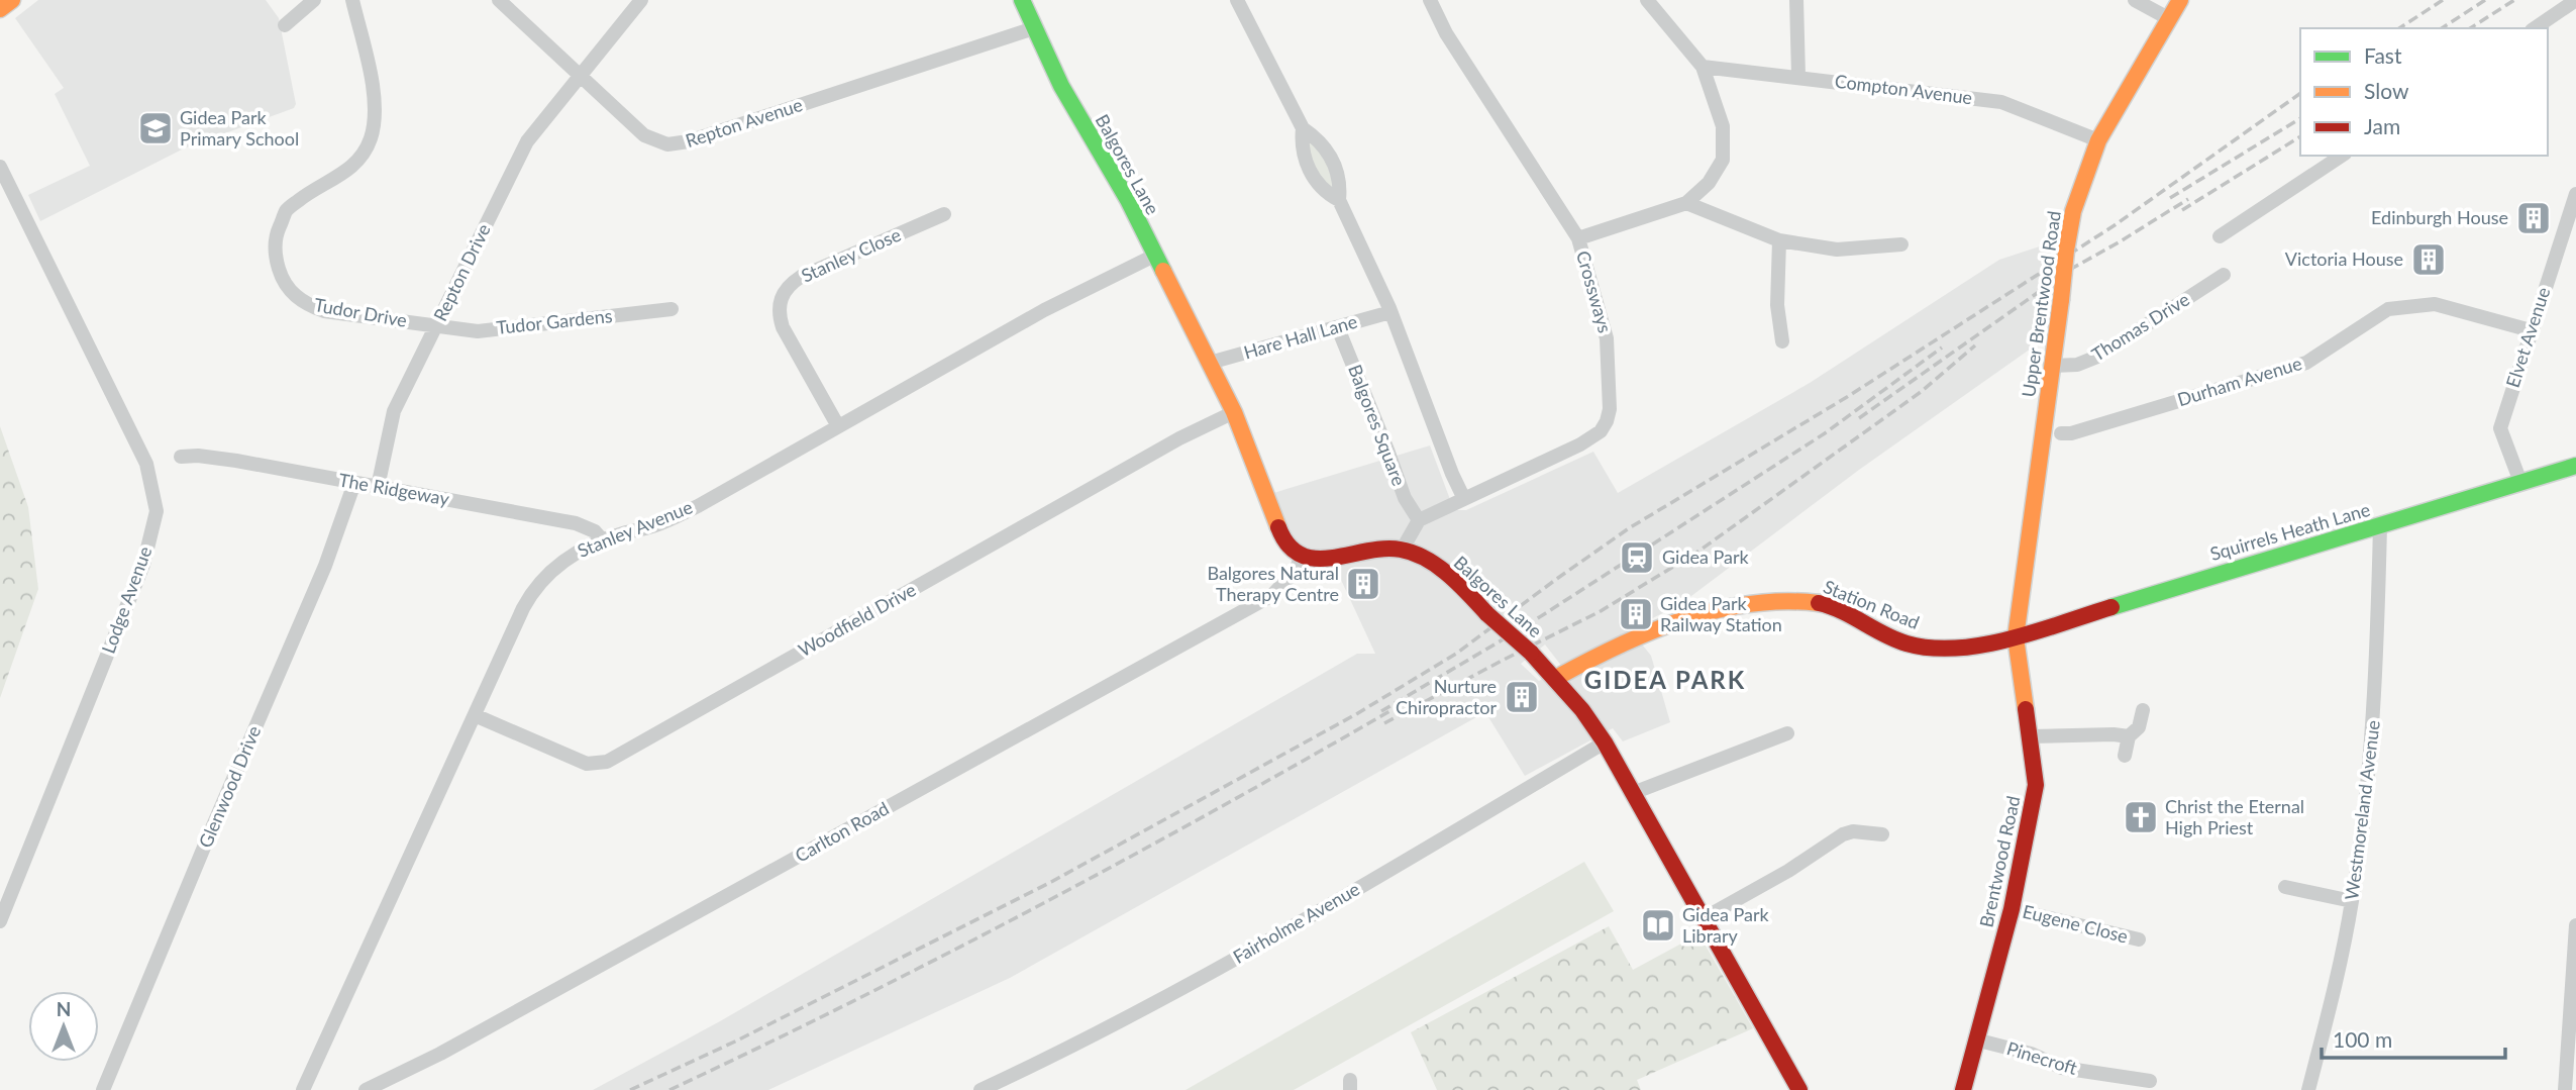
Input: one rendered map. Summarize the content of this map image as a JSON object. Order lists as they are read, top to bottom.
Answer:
{
  "streets": {
    "street": [
      "Compton Avenue",
      "Repton Avenue",
      "Balgores Lane",
      "Stanley Close",
      "Repton Drive",
      "Crossways",
      "Upper Brentwood Road",
      "Tudor Drive",
      "Tudor Gardens",
      "Thomas Drive",
      "Hare Hall Lane",
      "Elvet Avenue",
      "Durham Avenue",
      "Balgores Square",
      "The Ridgeway",
      "Stanley Avenue",
      "Squirrels Heath Lane",
      "Lodge Avenue",
      "Station Road",
      "Woodfield Drive",
      "Glenwood Drive",
      "Westmoreland Avenue",
      "Carlton Road",
      "Brentwood Road",
      "Fairholme Avenue",
      "Eugene Close",
      "Pinecroft"
    ]
  },
  "crossings": [
    ["Compton Avenue", "Upper Brentwood Road"],
    ["Repton Avenue", "Balgores Lane"],
    ["Repton Avenue", "Repton Drive"],
    ["Balgores Lane", "Hare Hall Lane"],
    ["Balgores Lane", "Stanley Avenue"],
    ["Balgores Lane", "Station Road"],
    ["Balgores Lane", "Woodfield Drive"],
    ["Balgores Lane", "Carlton Road"],
    ["Balgores Lane", "Fairholme Avenue"],
    ["Stanley Close", "Stanley Avenue"],
    ["Repton Drive", "Tudor Drive"],
    ["Repton Drive", "Tudor Gardens"],
    ["Repton Drive", "The Ridgeway"],
    ["Crossways", "Balgores Square"],
    ["Upper Brentwood Road", "Thomas Drive"],
    ["Upper Brentwood Road", "Squirrels Heath Lane"],
    ["Upper Brentwood Road", "Station Road"],
    ["Upper Brentwood Road", "Brentwood Road"],
    ["Tudor Drive", "Tudor Gardens"],
    ["Hare Hall Lane", "Balgores Square"],
    ["Elvet Avenue", "Durham Avenue"],
    ["Elvet Avenue", "Squirrels Heath Lane"],
    ["The Ridgeway", "Stanley Avenue"],
    ["The Ridgeway", "Glenwood Drive"],
    ["Stanley Avenue", "Woodfield Drive"],
    ["Squirrels Heath Lane", "Station Road"],
    ["Squirrels Heath Lane", "Westmoreland Avenue"],
    ["Squirrels Heath Lane", "Brentwood Road"],
    ["Station Road", "Brentwood Road"],
    ["Brentwood Road", "Eugene Close"],
    ["Brentwood Road", "Pinecroft"]
  ],
  "districts": ["GIDEA PARK"],
  "places": {
    "school or university": ["Gidea Park Primary School"],
    "building": [
      "Edinburgh House",
      "Victoria House",
      "Balgores Natural Therapy Centre",
      "Gidea Park Railway Station",
      "Nurture Chiropractor"
    ],
    "station": ["Gidea Park"],
    "church": ["Christ the Eternal High Priest"],
    "library": ["Gidea Park Library"]
  },
  "legend": ["Fast", "Slow", "Jam"],
  "scale_bar": "100 m",
  "north": "top"
}
